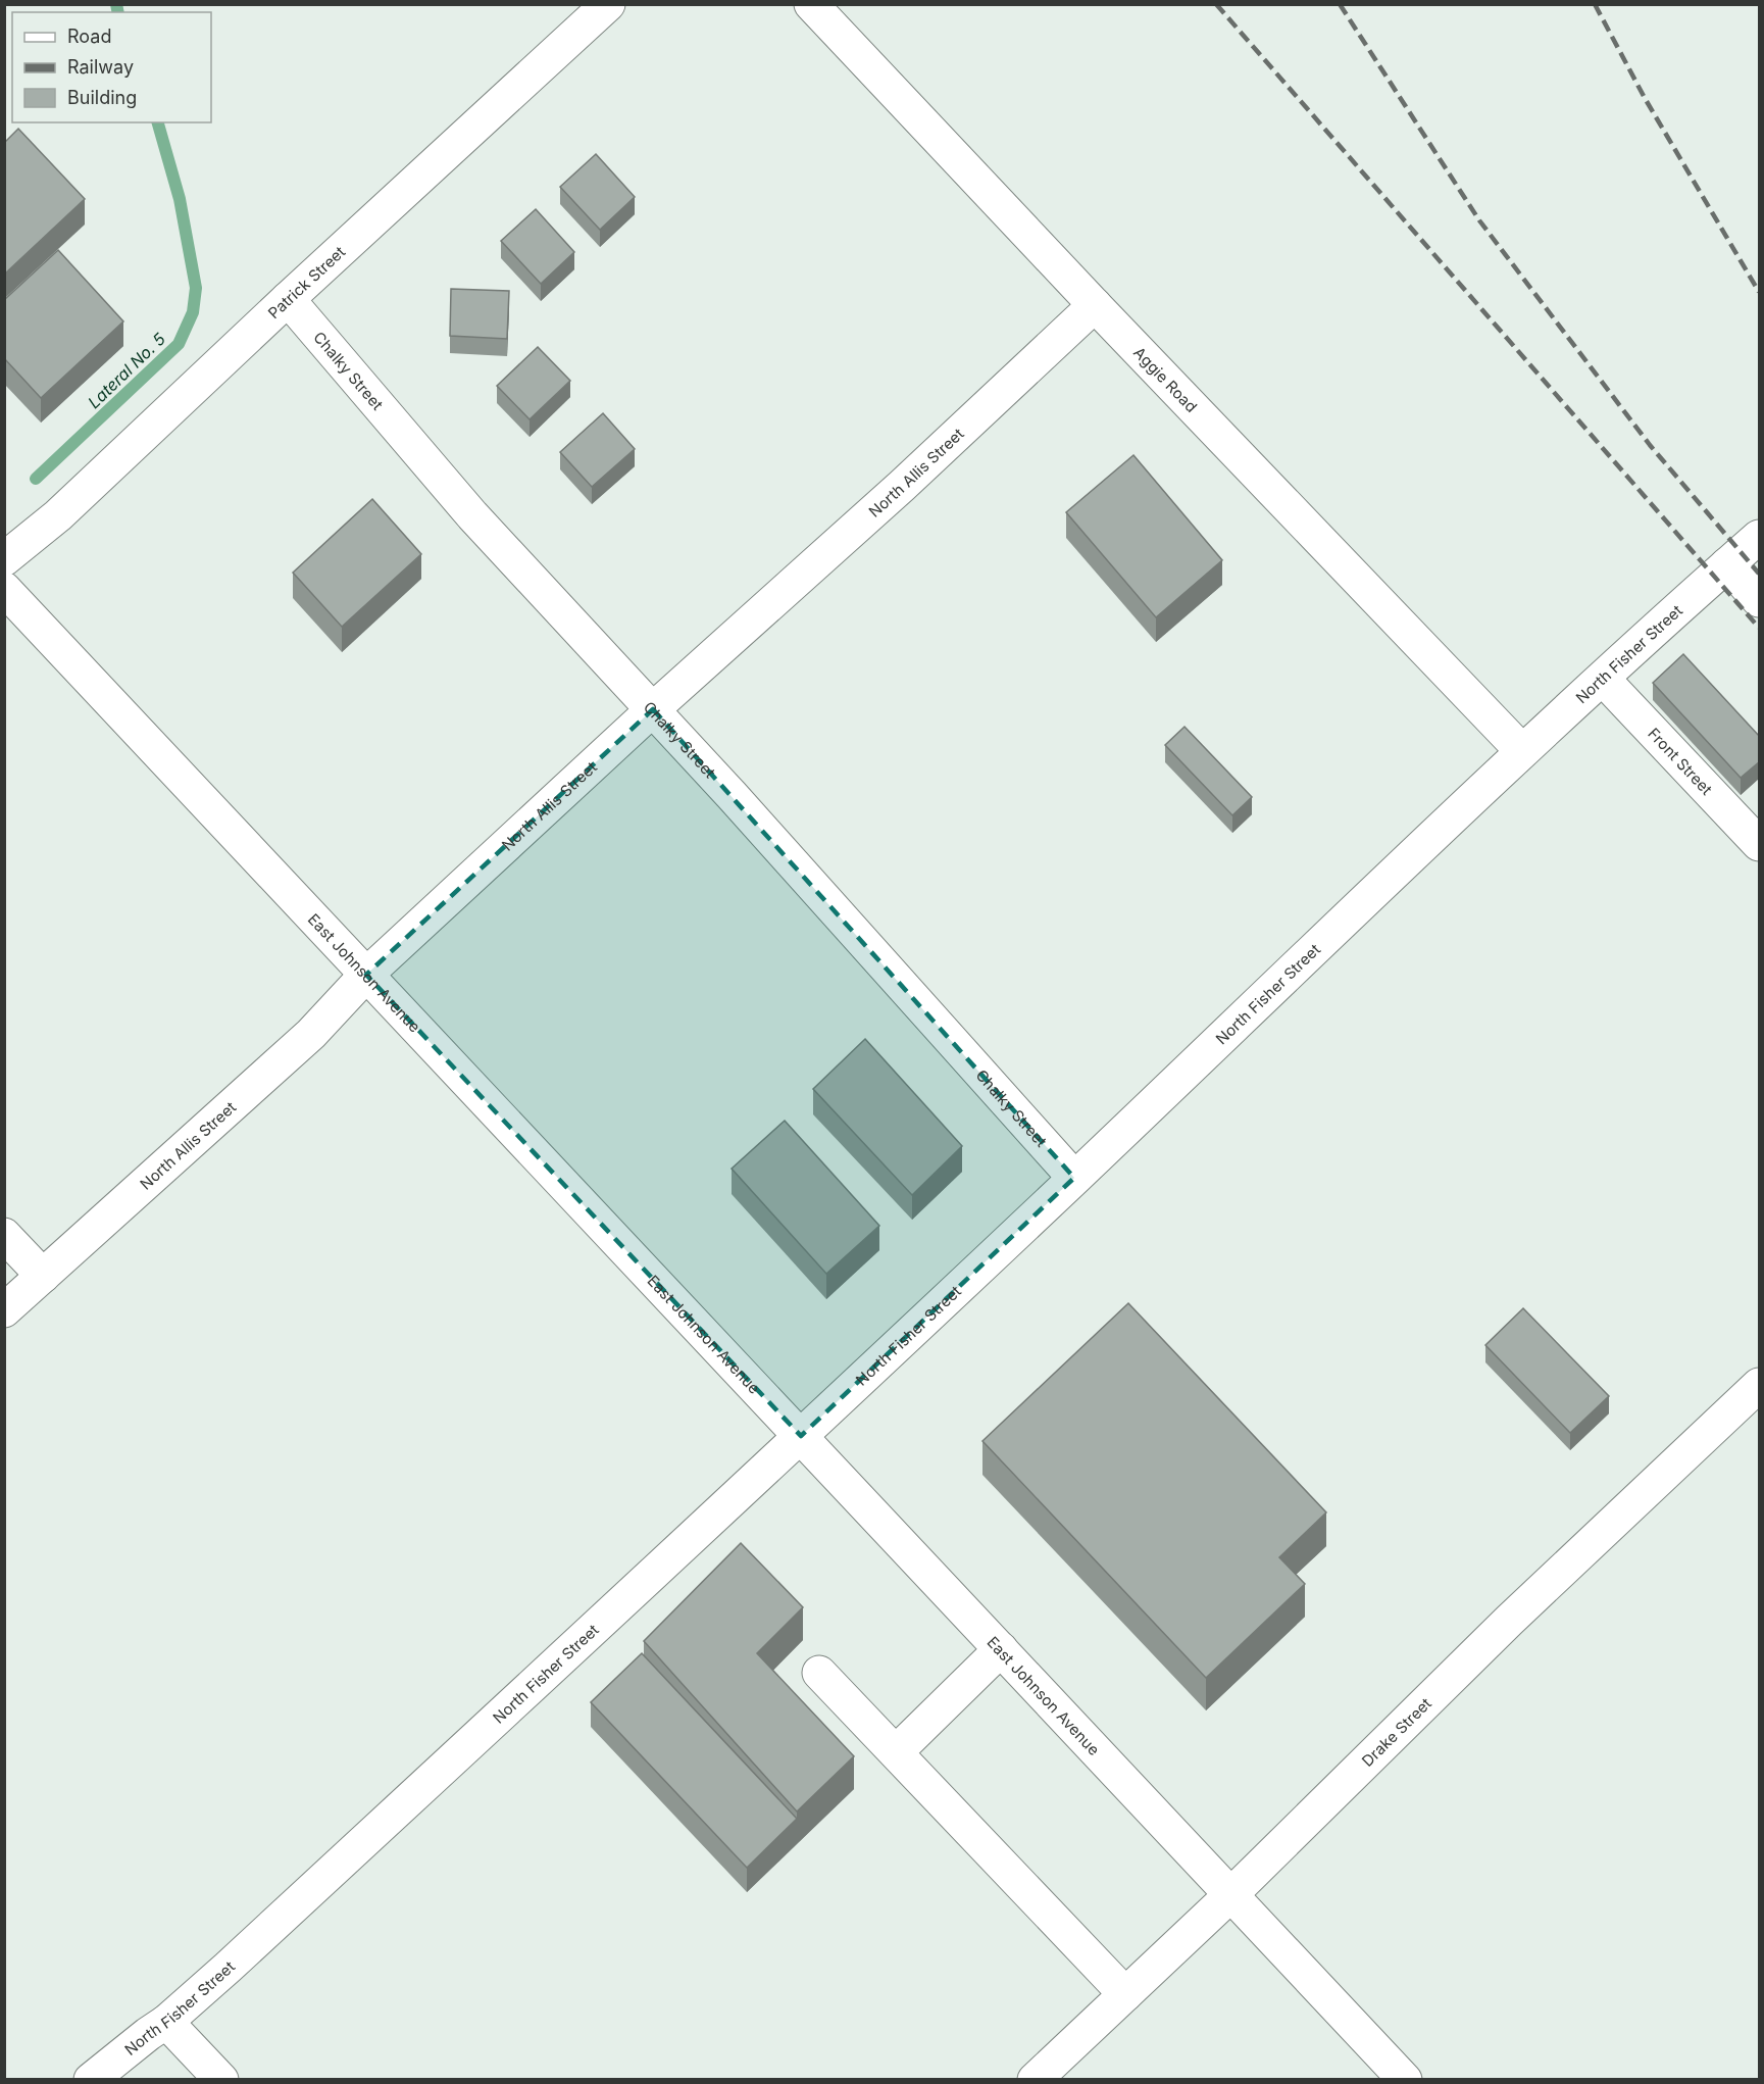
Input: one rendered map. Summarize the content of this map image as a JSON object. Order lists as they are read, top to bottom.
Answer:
{
  "streets": {
    "street": [
      "Patrick Street",
      "Chalky Street",
      "Aggie Road",
      "North Allis Street",
      "North Fisher Street",
      "Front Street",
      "East Johnson Avenue",
      "Drake Street"
    ]
  },
  "crossings": [
    ["Patrick Street", "Chalky Street"],
    ["Chalky Street", "North Allis Street"],
    ["Chalky Street", "North Fisher Street"],
    ["Aggie Road", "North Allis Street"],
    ["Aggie Road", "North Fisher Street"],
    ["North Allis Street", "East Johnson Avenue"],
    ["North Fisher Street", "Front Street"],
    ["North Fisher Street", "East Johnson Avenue"],
    ["East Johnson Avenue", "Drake Street"]
  ],
  "water": ["Lateral No. 5"],
  "legend": ["Road", "Railway", "Building"]
}
